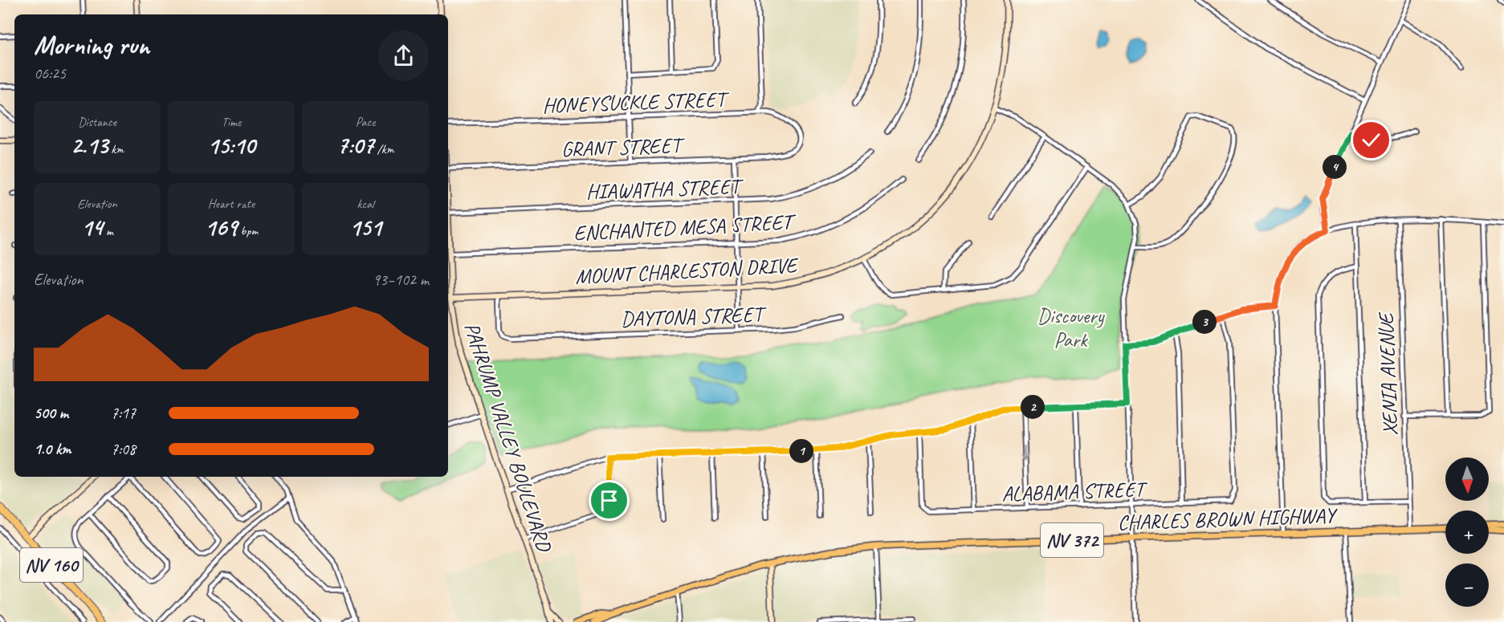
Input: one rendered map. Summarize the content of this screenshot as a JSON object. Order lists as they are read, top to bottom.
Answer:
{
  "streets": {
    "highway": ["NV 160"],
    "main road": ["CHARLES BROWN HIGHWAY", "NV 372"],
    "street": [
      "HONEYSUCKLE STREET",
      "GRANT STREET",
      "HIAWATHA STREET",
      "ENCHANTED MESA STREET",
      "MOUNT CHARLESTON DRIVE",
      "DAYTONA STREET",
      "XENIA AVENUE",
      "PAHRUMP VALLEY BOULEVARD",
      "ALABAMA STREET"
    ]
  },
  "crossings": [
    ["HONEYSUCKLE STREET", "GRANT STREET"],
    ["ENCHANTED MESA STREET", "PAHRUMP VALLEY BOULEVARD"],
    ["MOUNT CHARLESTON DRIVE", "DAYTONA STREET"],
    ["MOUNT CHARLESTON DRIVE", "PAHRUMP VALLEY BOULEVARD"],
    ["XENIA AVENUE", "CHARLES BROWN HIGHWAY"]
  ],
  "parks": ["Discovery Park"],
  "north": "bottom",
  "page": {
    "heading": ["Morning run", "06:25"],
    "stats": [
      ["Distance", "2.13 km"],
      ["Time", "15:10"],
      ["Pace", "7:07 /km"],
      ["Elevation", "14 m"],
      ["Heart rate", "169 bpm"],
      ["kcal", "151"]
    ],
    "pins": [
      "4",
      "3",
      "2",
      "1"
    ],
    "chart": ["Elevation", "93–102 m"],
    "list": [
      {
        "name": "500 m",
        "note": "7:17"
      },
      {
        "name": "1.0 km",
        "note": "7:08"
      }
    ],
    "map_buttons": ["+", "−"]
  }
}
